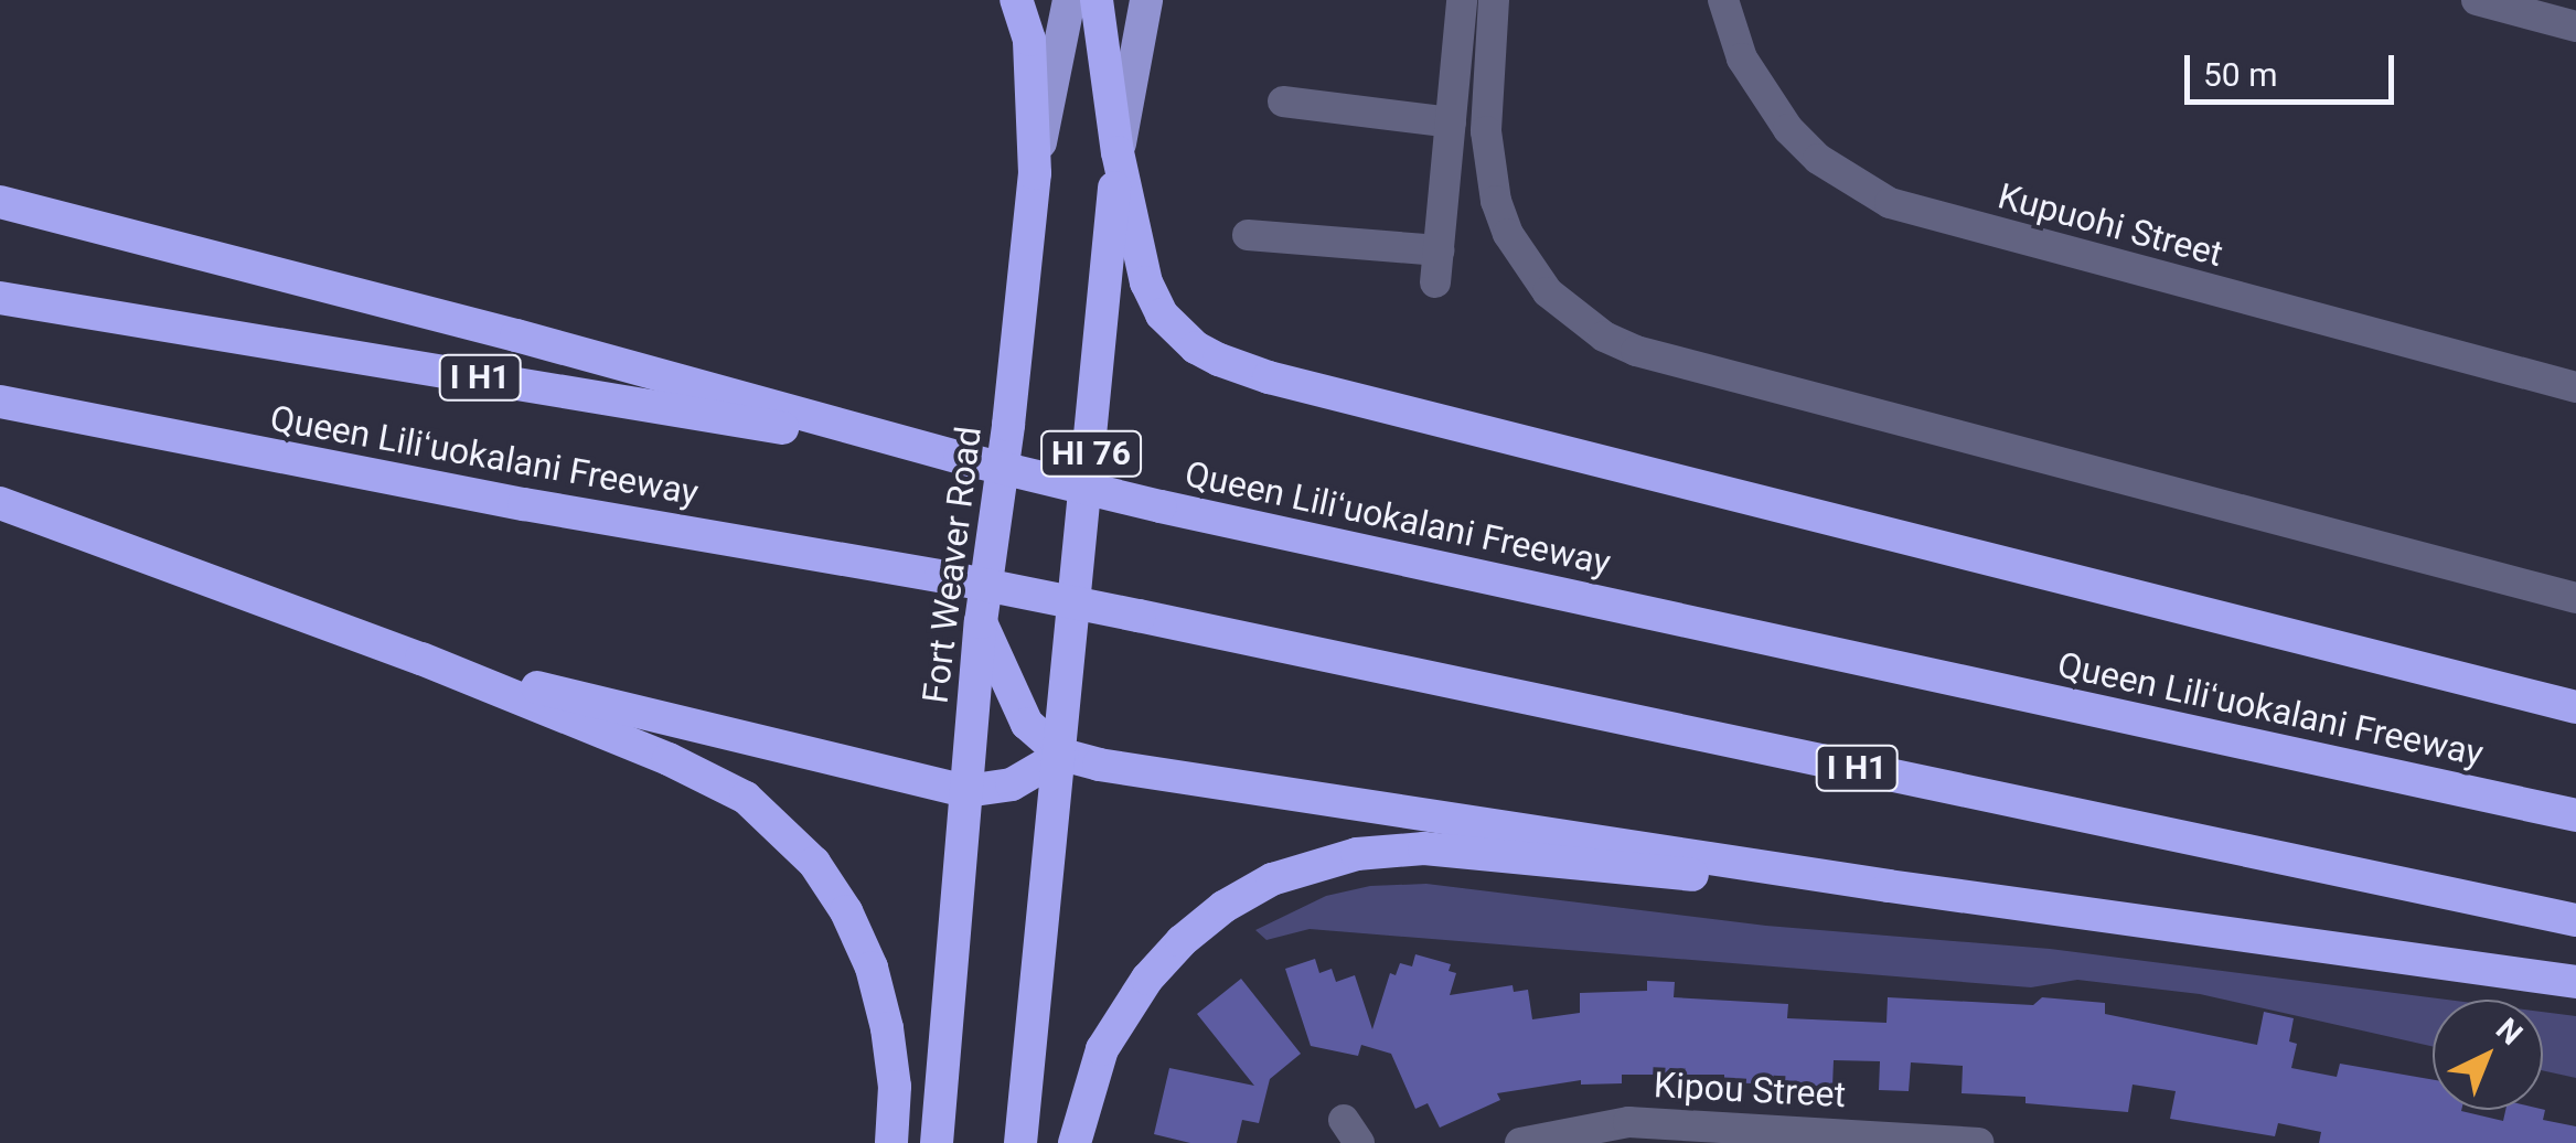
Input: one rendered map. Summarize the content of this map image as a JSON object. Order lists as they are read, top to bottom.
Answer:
{
  "streets": {
    "highway": [
      "I H1",
      "HI 76",
      "Queen Liliʻuokalani Freeway",
      "Fort Weaver Road"
    ],
    "street": ["Kupuohi Street", "Kipou Street"]
  },
  "scale_bar": "50 m",
  "north": "top right"
}
